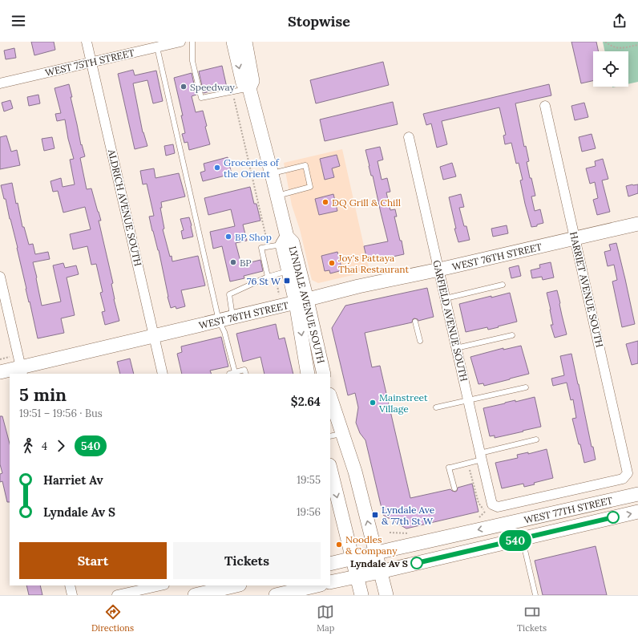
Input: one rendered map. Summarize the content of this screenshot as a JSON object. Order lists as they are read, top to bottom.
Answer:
{
  "streets": {
    "street": [
      "WEST 75TH STREET",
      "ALDRICH AVENUE SOUTH",
      "WEST 76TH STREET",
      "HARRIET AVENUE SOUTH",
      "LYNDALE AVENUE SOUTH",
      "GARFIELD AVENUE SOUTH",
      "WEST 77TH STREET"
    ]
  },
  "crossings": [
    ["WEST 75TH STREET", "ALDRICH AVENUE SOUTH"],
    ["ALDRICH AVENUE SOUTH", "WEST 76TH STREET"],
    ["WEST 76TH STREET", "HARRIET AVENUE SOUTH"],
    ["WEST 76TH STREET", "LYNDALE AVENUE SOUTH"],
    ["WEST 76TH STREET", "GARFIELD AVENUE SOUTH"],
    ["HARRIET AVENUE SOUTH", "GARFIELD AVENUE SOUTH"]
  ],
  "places": {
    "other": [
      "Speedway",
      "Groceries of the Orient",
      "DQ Grill & Chill",
      "BP Shop",
      "BP",
      "Joy's Pattaya Thai Restaurant",
      "Mainstreet Village",
      "Noodles & Company",
      "Lyndale Av S"
    ],
    "transit": ["76 St W", "Lyndale Ave & 77th St W"]
  },
  "lines": ["bus line 540"],
  "page": {
    "header": "Stopwise",
    "on_map": "540",
    "heading": ["5 min", "19:51 – 19:56 · Bus", "$2.64"],
    "legs": ["4", "540"],
    "list": [
      {
        "name": "Harriet Av",
        "value": "19:55"
      },
      {
        "name": "Lyndale Av S",
        "value": "19:56"
      }
    ],
    "buttons": ["Start", "Tickets"],
    "tabs": ["Directions", "Map", "Tickets"]
  }
}
